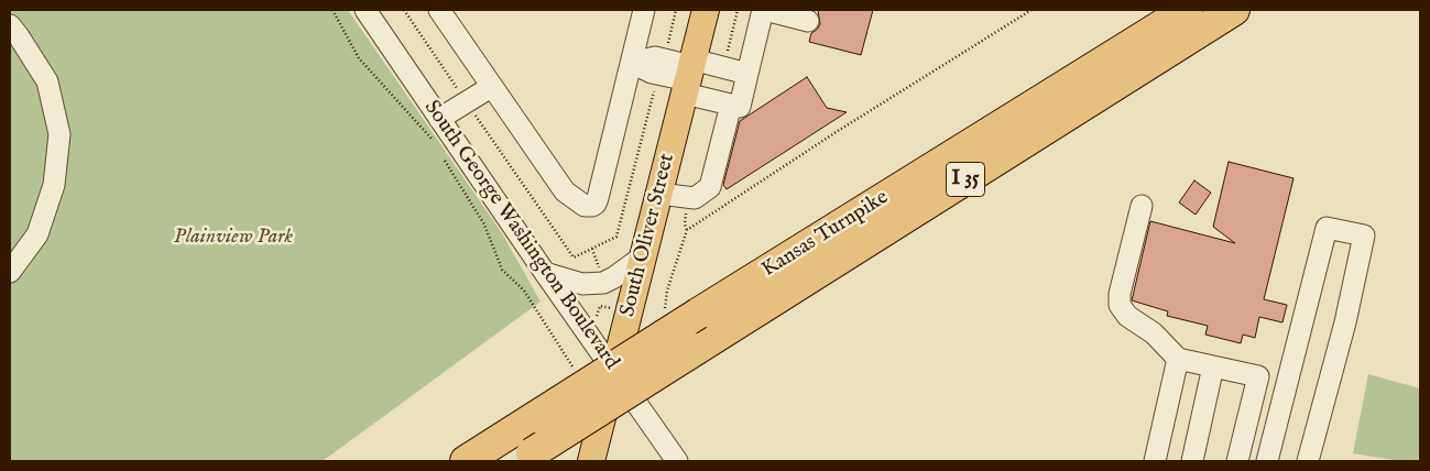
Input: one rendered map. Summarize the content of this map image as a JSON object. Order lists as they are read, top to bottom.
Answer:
{
  "streets": {
    "highway": ["I 35", "Kansas Turnpike"],
    "main road": ["South Oliver Street"],
    "street": ["South George Washington Boulevard"]
  },
  "crossings": [
    ["South George Washington Boulevard", "South Oliver Street"]
  ],
  "parks": ["Plainview Park"]
}
